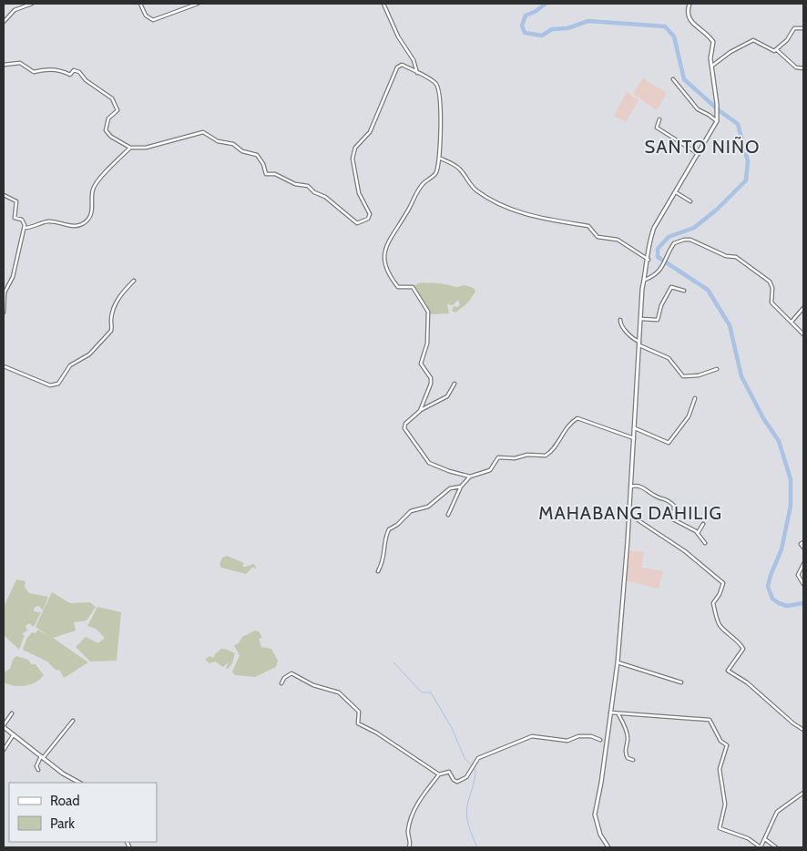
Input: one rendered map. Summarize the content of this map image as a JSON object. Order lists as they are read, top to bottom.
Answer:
{
  "districts": ["SANTO NIÑO", "MAHABANG DAHILIG"],
  "legend": ["Road", "Park"]
}
